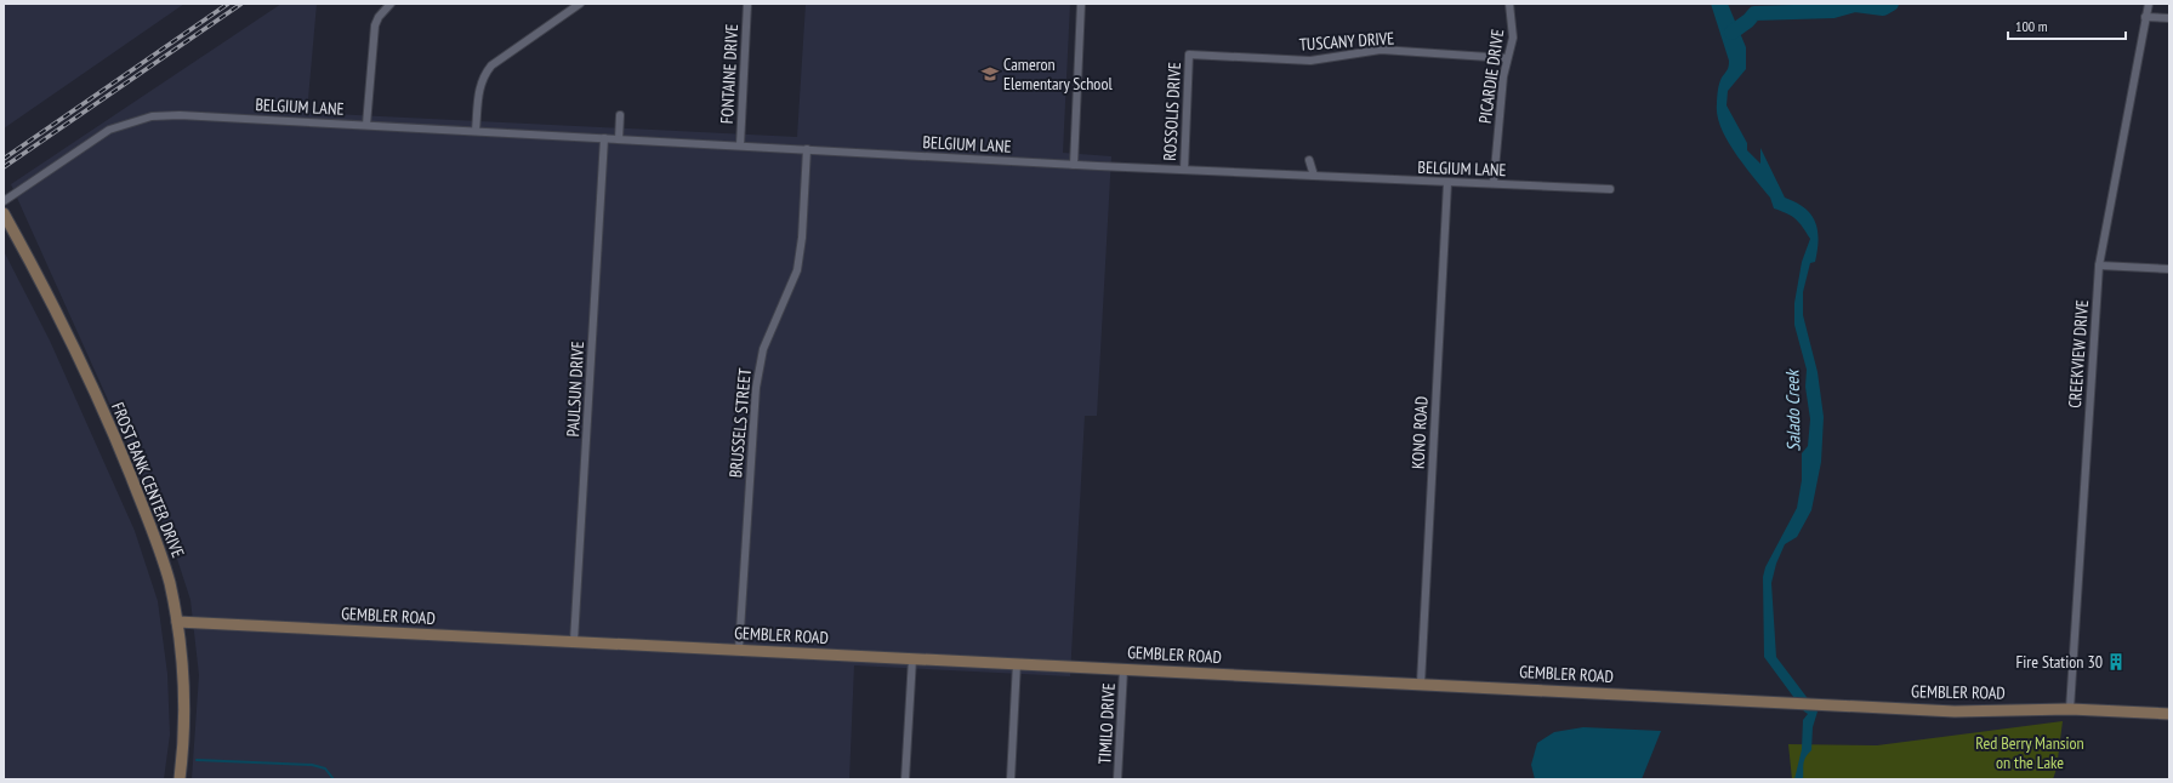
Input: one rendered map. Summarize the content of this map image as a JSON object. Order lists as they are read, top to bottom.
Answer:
{
  "streets": {
    "main road": ["FROST BANK CENTER DRIVE", "GEMBLER ROAD"],
    "street": [
      "TUSCANY DRIVE",
      "FONTAINE DRIVE",
      "PICARDIE DRIVE",
      "BELGIUM LANE",
      "ROSSOLIS DRIVE",
      "CREEKVIEW DRIVE",
      "PAULSUN DRIVE",
      "BRUSSELS STREET",
      "KONO ROAD",
      "TIMILO DRIVE"
    ]
  },
  "crossings": [
    ["TUSCANY DRIVE", "PICARDIE DRIVE"],
    ["TUSCANY DRIVE", "ROSSOLIS DRIVE"],
    ["FONTAINE DRIVE", "BELGIUM LANE"],
    ["PICARDIE DRIVE", "BELGIUM LANE"],
    ["BELGIUM LANE", "ROSSOLIS DRIVE"],
    ["BELGIUM LANE", "PAULSUN DRIVE"],
    ["BELGIUM LANE", "BRUSSELS STREET"],
    ["BELGIUM LANE", "KONO ROAD"],
    ["CREEKVIEW DRIVE", "GEMBLER ROAD"],
    ["PAULSUN DRIVE", "GEMBLER ROAD"],
    ["BRUSSELS STREET", "GEMBLER ROAD"],
    ["KONO ROAD", "GEMBLER ROAD"],
    ["FROST BANK CENTER DRIVE", "GEMBLER ROAD"],
    ["GEMBLER ROAD", "TIMILO DRIVE"]
  ],
  "water": ["Salado Creek"],
  "parks": ["Red Berry Mansion on the Lake"],
  "places": {
    "school or university": ["Cameron Elementary School"],
    "building": ["Fire Station 30"]
  },
  "scale_bar": "100 m"
}
